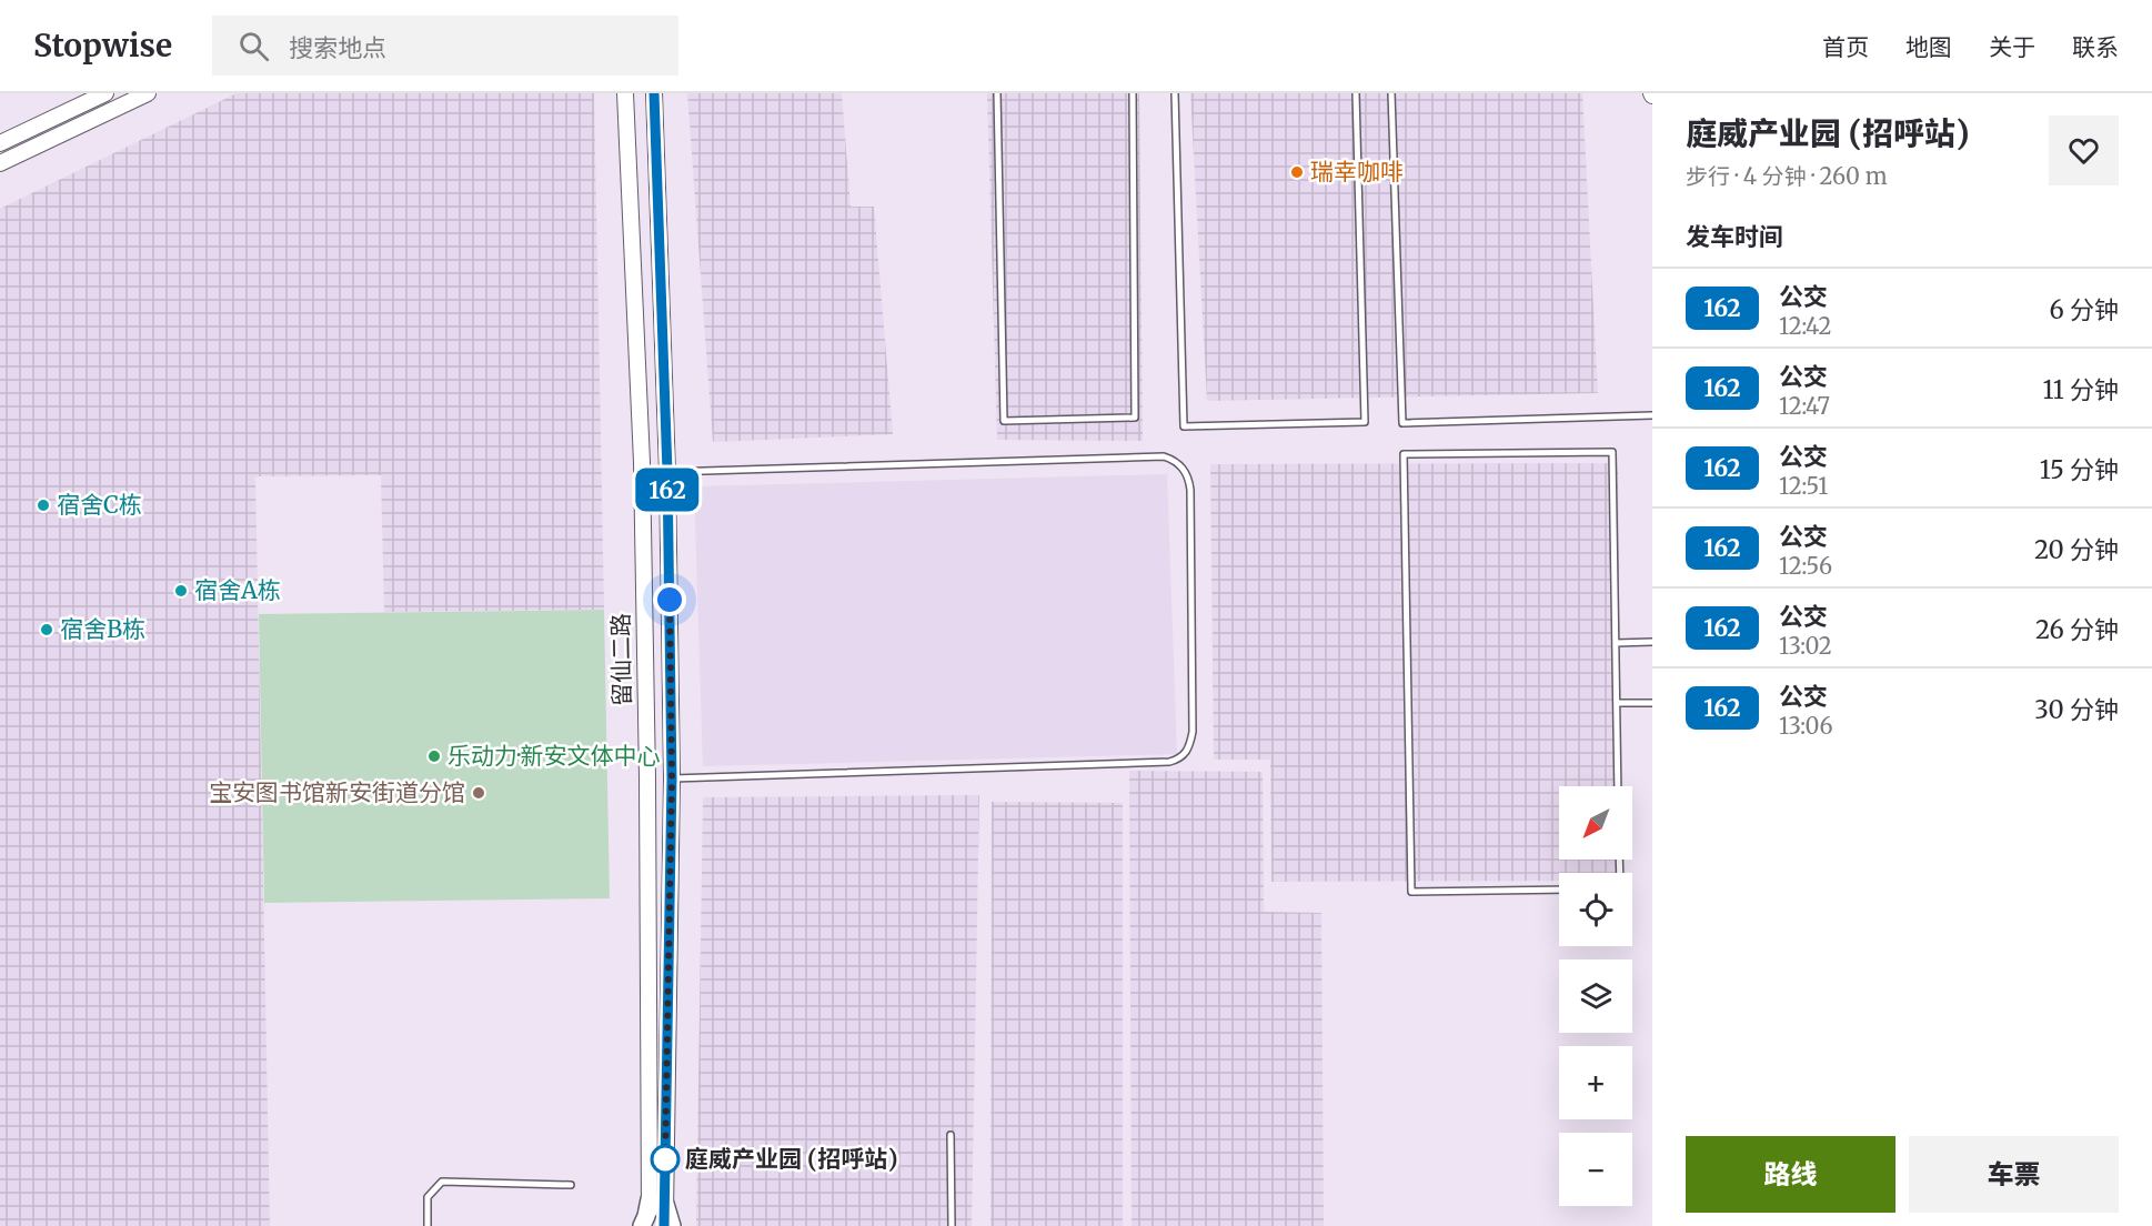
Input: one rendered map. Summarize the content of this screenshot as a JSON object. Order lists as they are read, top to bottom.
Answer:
{
  "streets": {
    "street": ["留仙二路"]
  },
  "places": [
    "瑞幸咖啡",
    "宿舍C栋",
    "宿舍A栋",
    "宿舍B栋",
    "乐动力·新安文体中心",
    "宝安图书馆新安街道分馆",
    "庭威产业园 (招呼站)"
  ],
  "lines": ["bus line 162"],
  "north": "bottom left",
  "page": {
    "header": "Stopwise",
    "search": "搜索地点",
    "nav": [
      "首页",
      "地图",
      "关于",
      "联系"
    ],
    "on_map": "162",
    "heading": [
      ["庭威产业园 (招呼站)", "步行 · 4 分钟 · 260 m"],
      "发车时间"
    ],
    "list": [
      {
        "mark": "162",
        "name": "公交",
        "note": "12:42",
        "value": "6 分钟"
      },
      {
        "mark": "162",
        "name": "公交",
        "note": "12:47",
        "value": "11 分钟"
      },
      {
        "mark": "162",
        "name": "公交",
        "note": "12:51",
        "value": "15 分钟"
      },
      {
        "mark": "162",
        "name": "公交",
        "note": "12:56",
        "value": "20 分钟"
      },
      {
        "mark": "162",
        "name": "公交",
        "note": "13:02",
        "value": "26 分钟"
      },
      {
        "mark": "162",
        "name": "公交",
        "note": "13:06",
        "value": "30 分钟"
      }
    ],
    "map_buttons": ["+", "−"],
    "buttons": ["路线", "车票"]
  }
}
